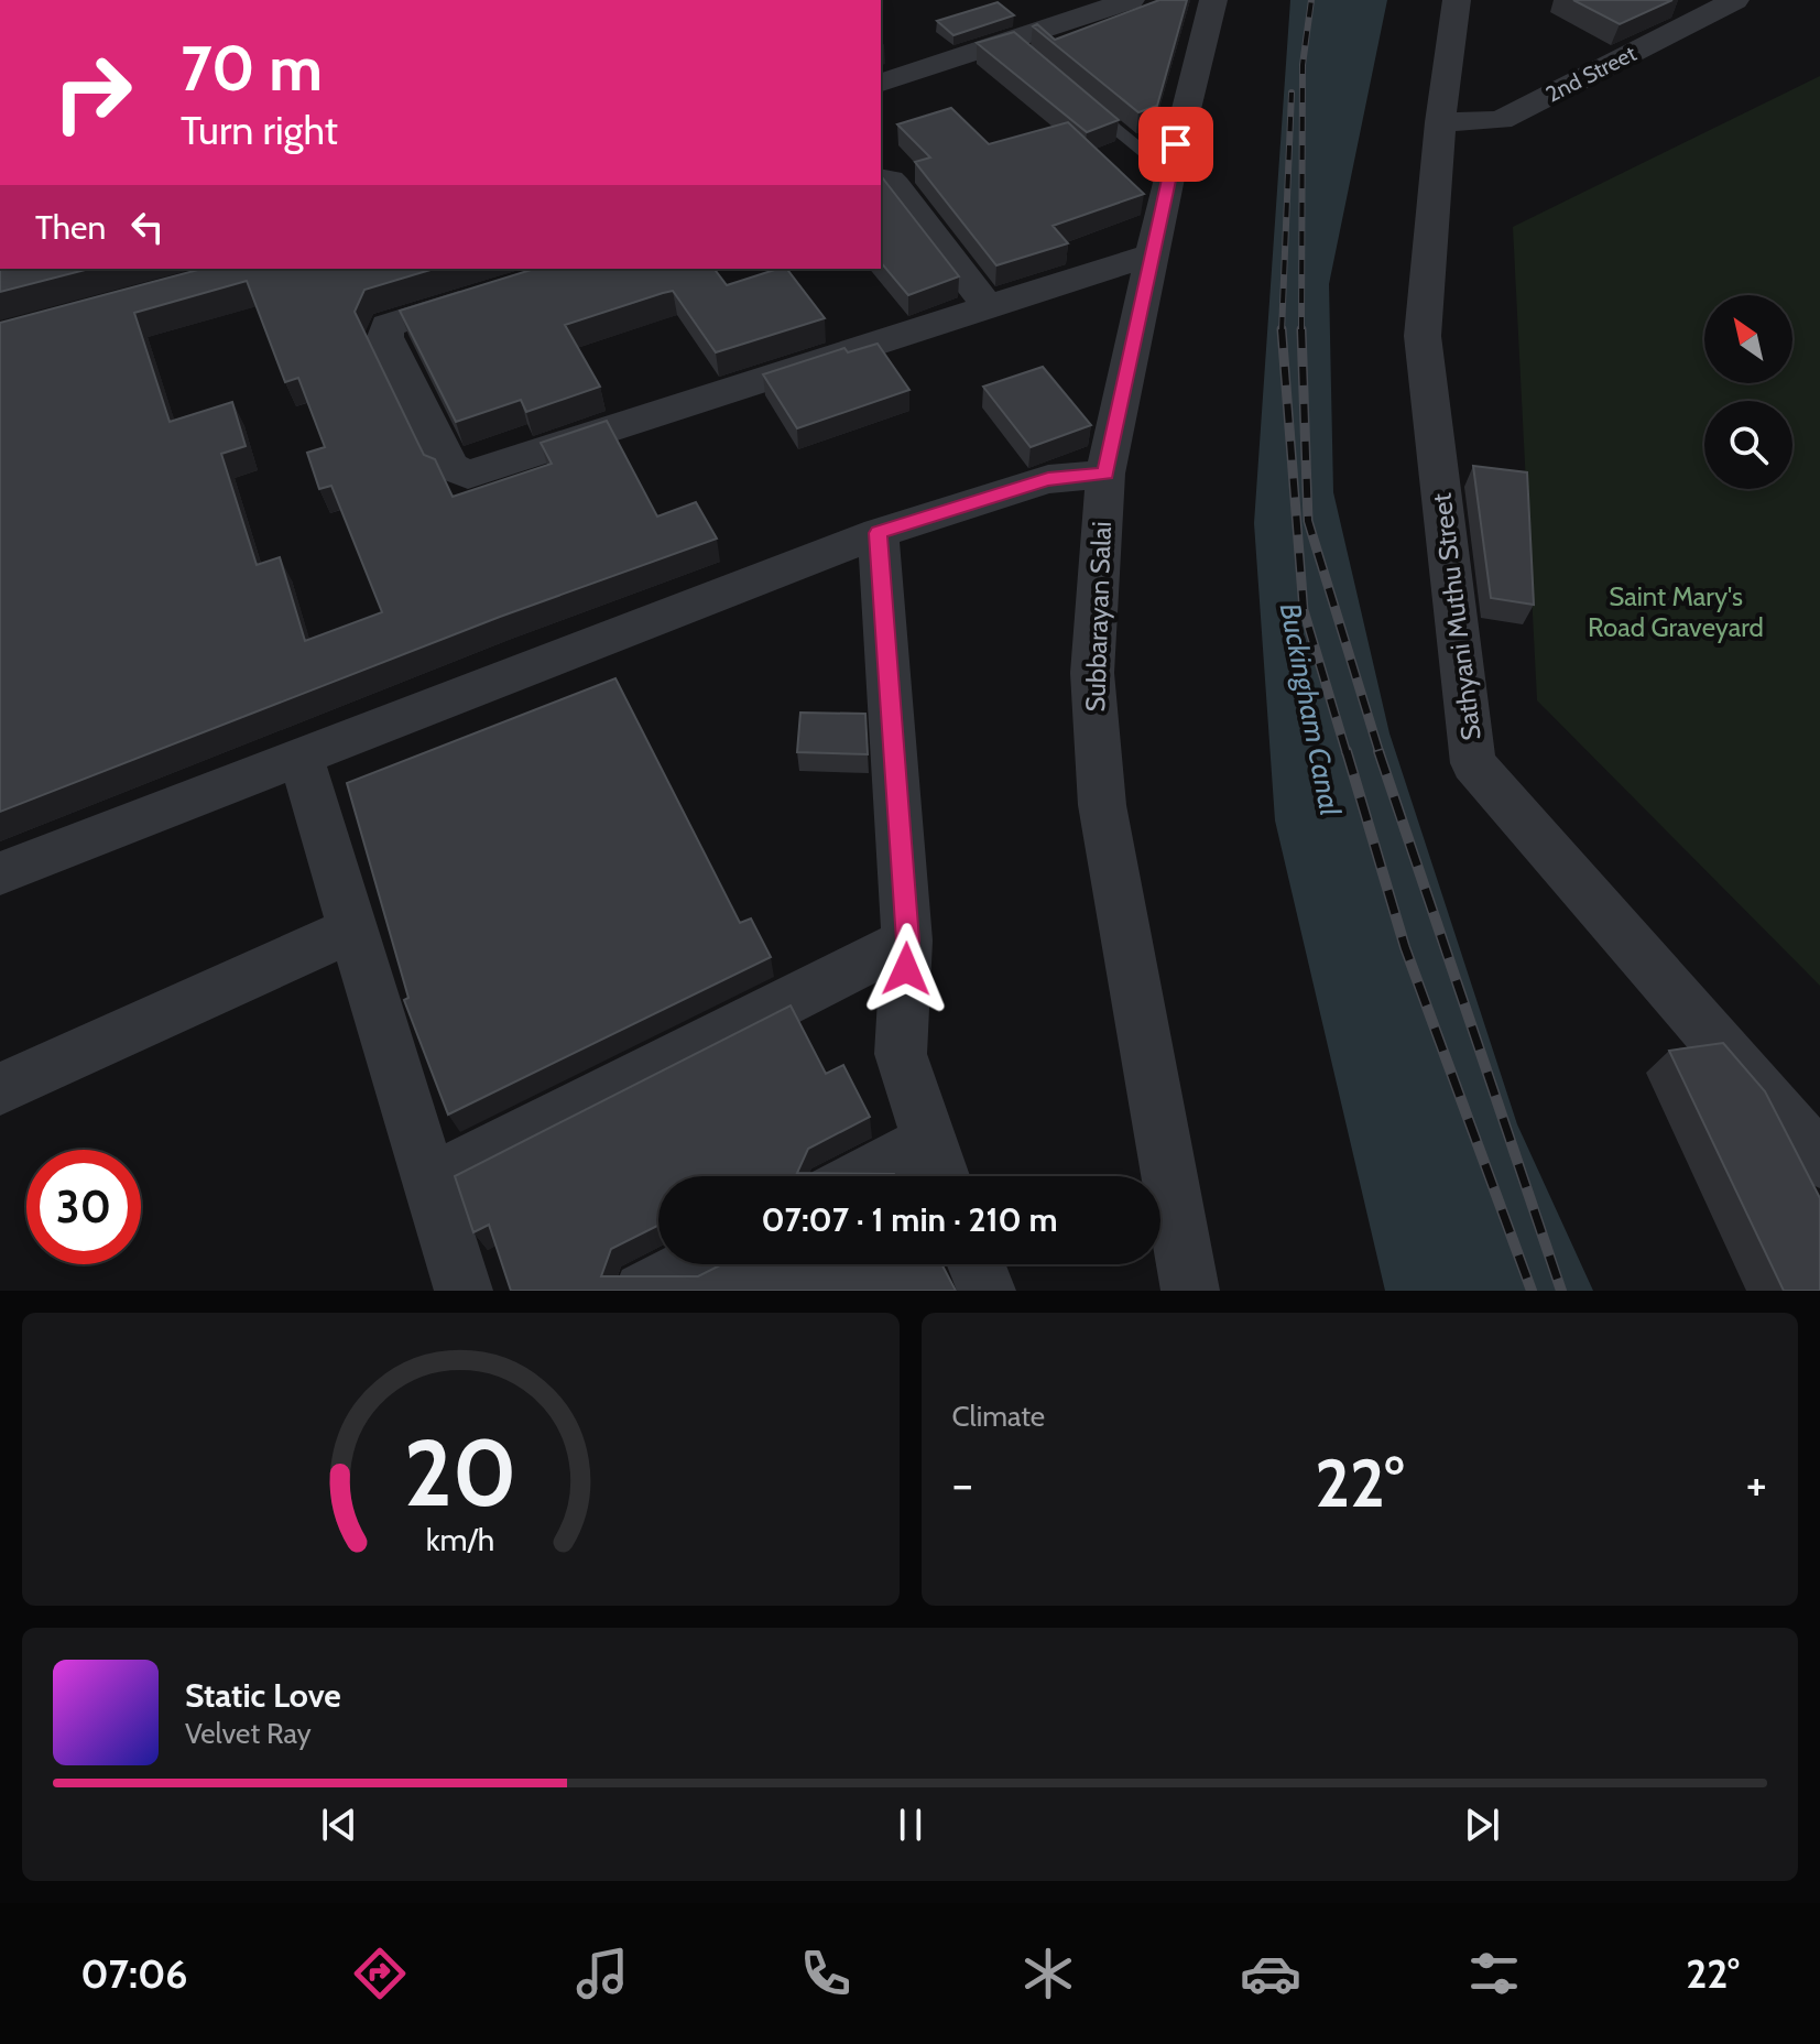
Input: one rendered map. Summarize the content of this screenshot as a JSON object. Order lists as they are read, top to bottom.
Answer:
{
  "streets": {
    "street": ["2nd Street", "Subbarayan Salai", "Sathyani Muthu Street"]
  },
  "crossings": [
    ["2nd Street", "Sathyani Muthu Street"]
  ],
  "water": ["Buckingham Canal"],
  "parks": ["Saint Mary's Road Graveyard"],
  "north": "top left",
  "page": {
    "turn": ["70 m", "Turn right"],
    "then": "Then",
    "limit": "30",
    "trip": "07:07 · 1 min · 210 m",
    "tile": "Climate",
    "heat": ["−", "22°", "+"],
    "song": ["Static Love", "Velvet Ray"],
    "tabs": ["07:06", "22°"],
    "gauge": ["20", "km/h"]
  }
}
